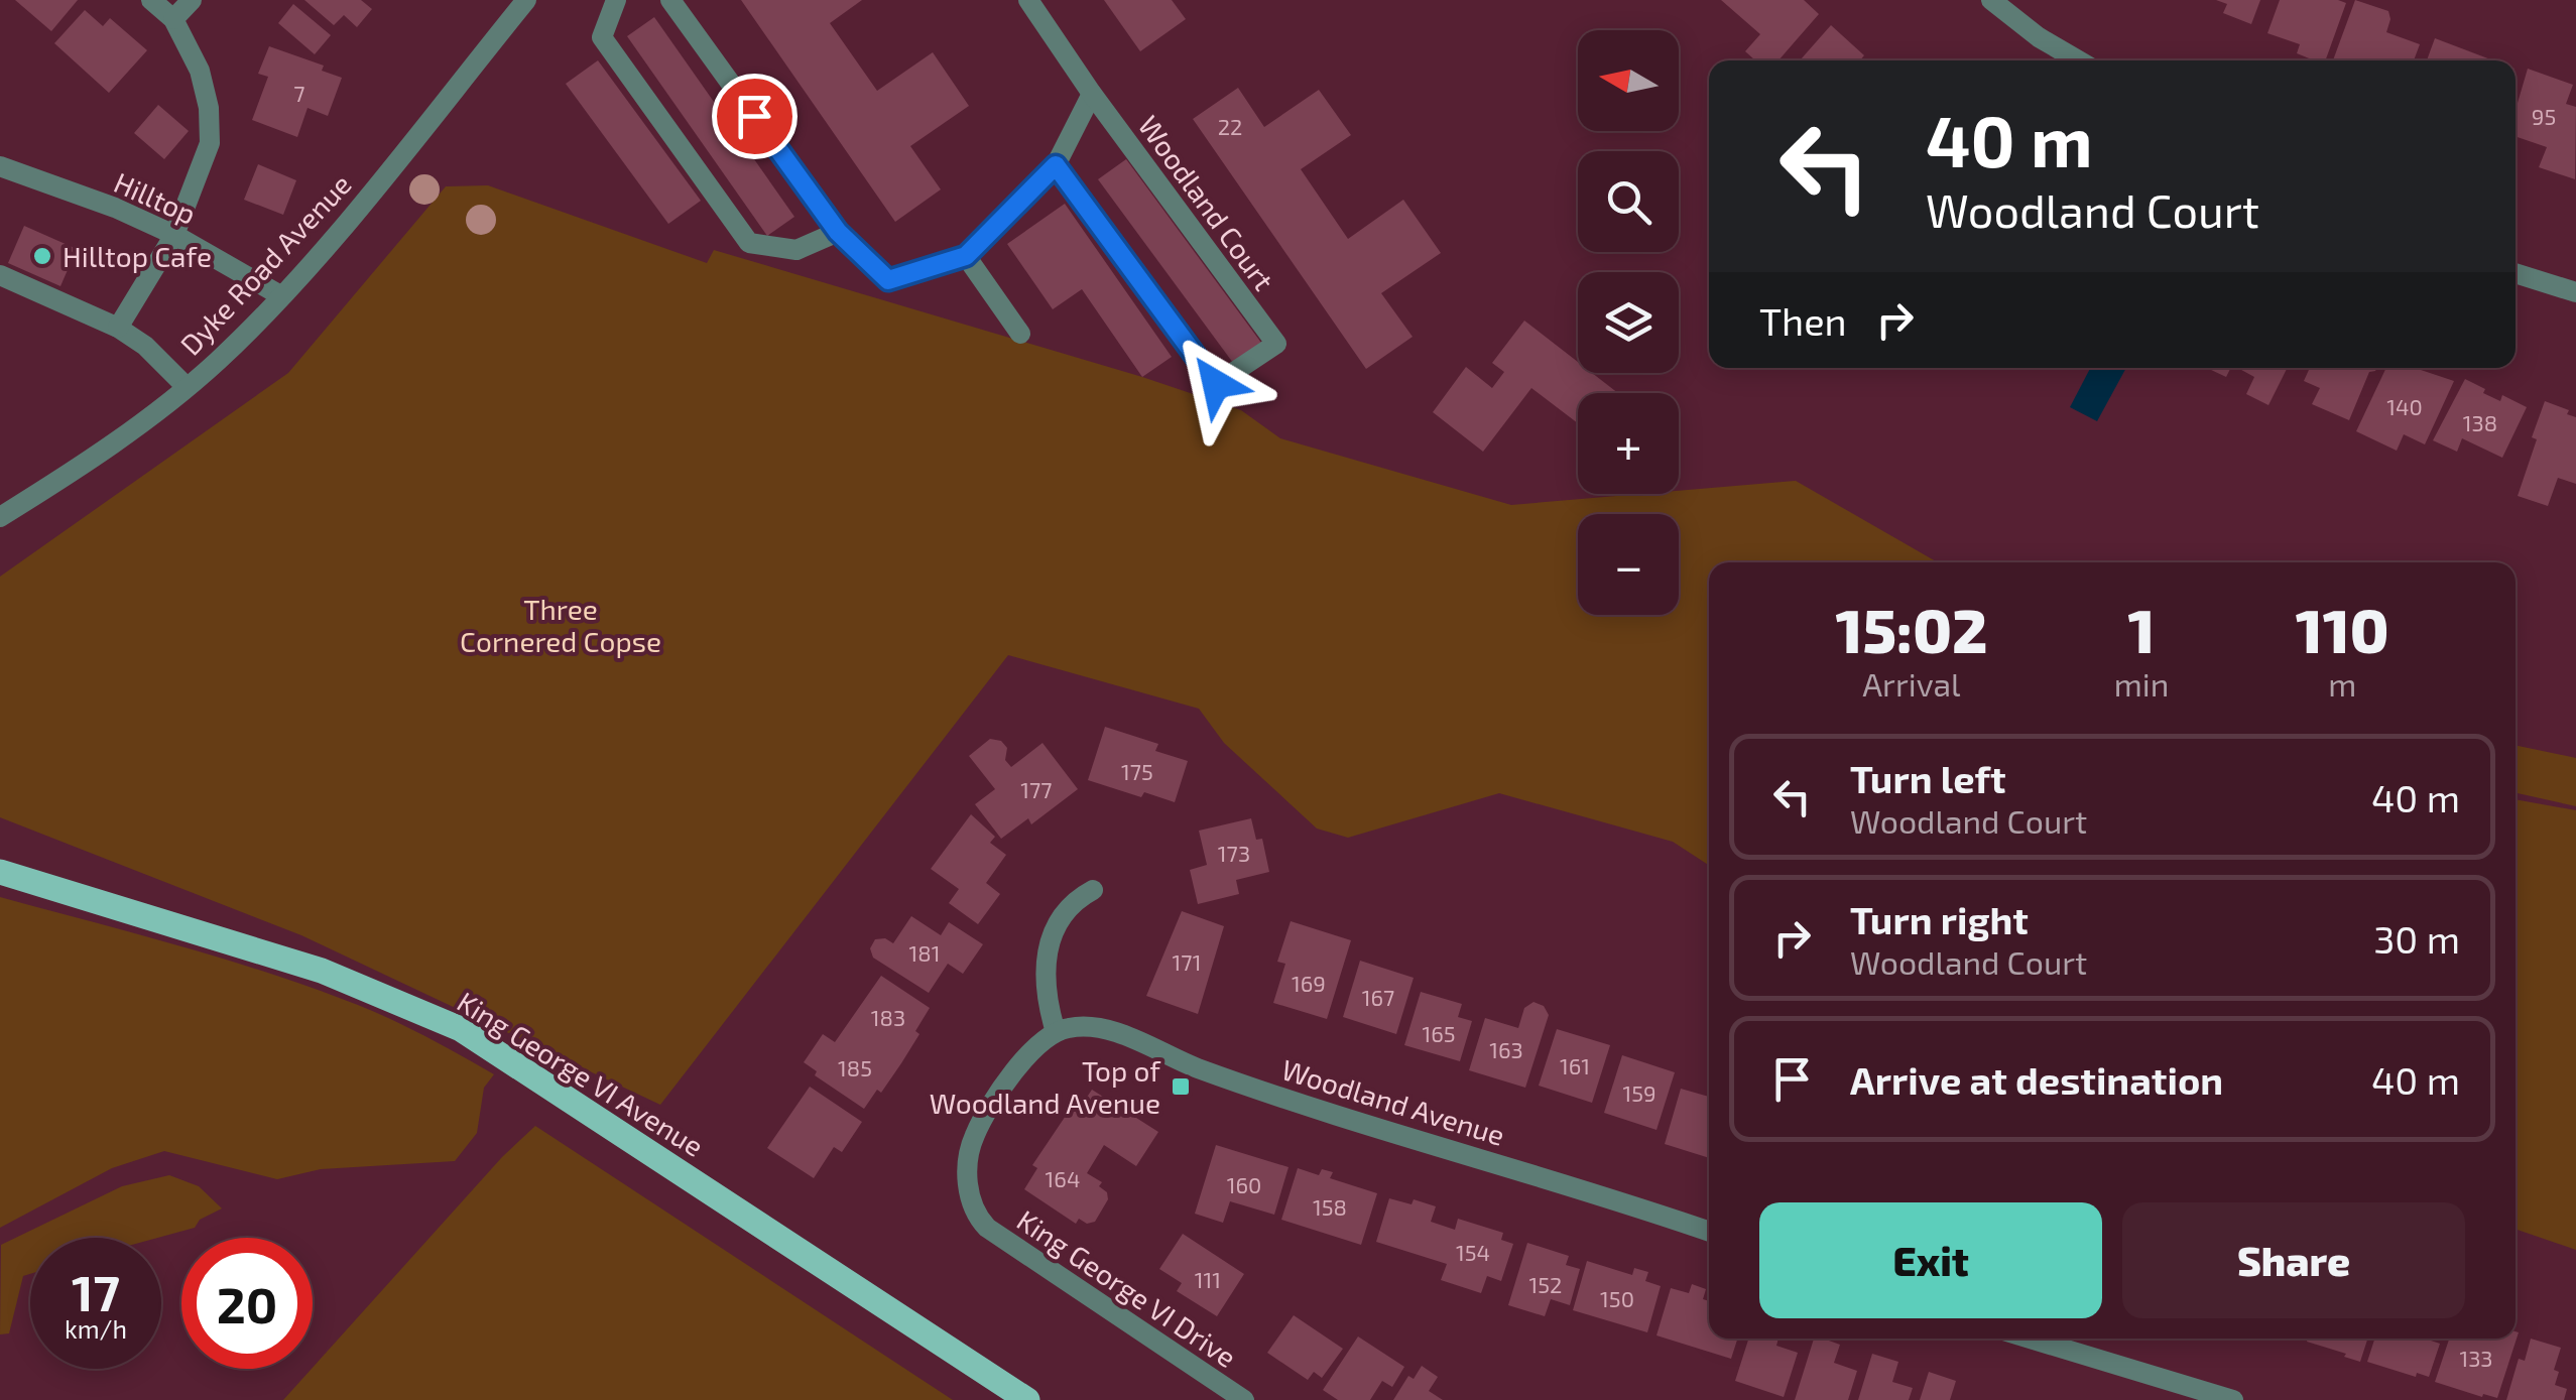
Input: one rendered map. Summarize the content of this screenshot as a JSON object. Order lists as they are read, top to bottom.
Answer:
{
  "streets": {
    "main road": ["King George VI Avenue"],
    "street": [
      "Hilltop",
      "Woodland Court",
      "Dyke Road Avenue",
      "Woodland Avenue",
      "King George VI Drive"
    ]
  },
  "crossings": [
    ["Hilltop", "Dyke Road Avenue"],
    ["Woodland Avenue", "King George VI Drive"]
  ],
  "parks": ["Three Cornered Copse"],
  "places": {
    "other": ["Hilltop Cafe"],
    "transit": ["Top of Woodland Avenue"]
  },
  "house_numbers": [
    "7",
    "95",
    "22",
    "140",
    "138",
    "175",
    "177",
    "173",
    "181",
    "171",
    "169",
    "167",
    "183",
    "165",
    "163",
    "161",
    "185",
    "159",
    "164",
    "160",
    "158",
    "154",
    "111",
    "152",
    "150",
    "133"
  ],
  "north": "left",
  "page": {
    "map_buttons": ["+", "−"],
    "turn": ["40 m", "Woodland Court"],
    "then": "Then",
    "eta": [
      "15:02",
      "Arrival",
      "1",
      "min",
      "110",
      "m"
    ],
    "list": [
      {
        "name": "Turn left",
        "note": "Woodland Court",
        "value": "40 m"
      },
      {
        "name": "Turn right",
        "note": "Woodland Court",
        "value": "30 m"
      },
      {
        "name": "Arrive at destination",
        "value": "40 m"
      }
    ],
    "buttons": ["Exit", "Share"],
    "speed": "17 km/h",
    "limit": "20"
  }
}
